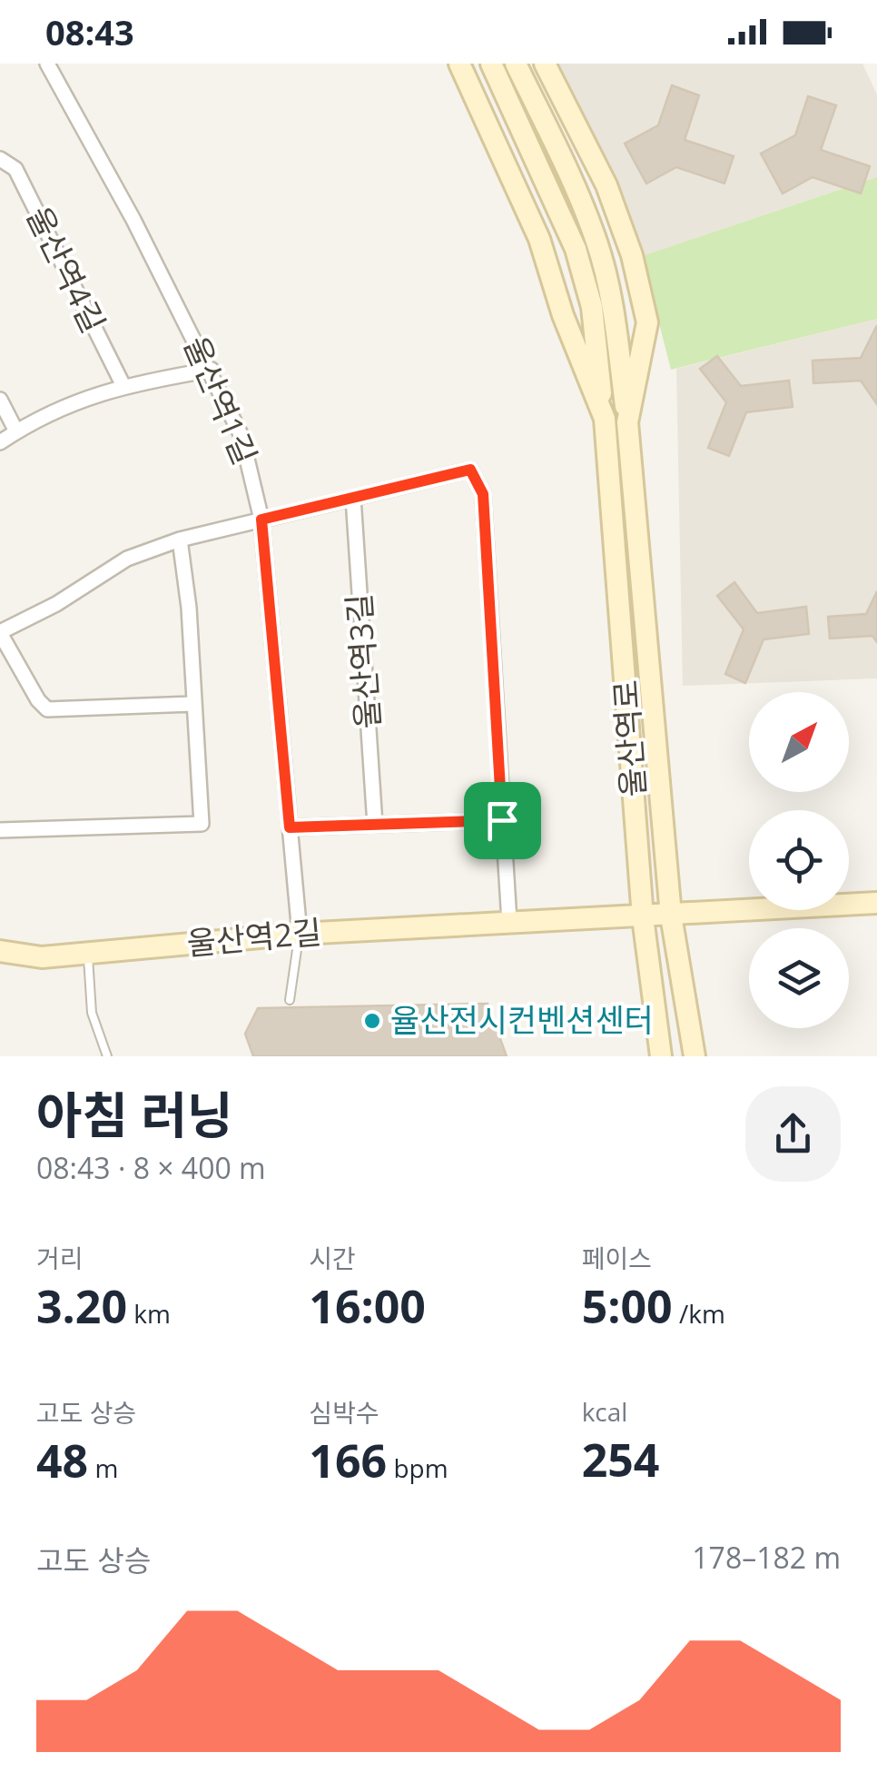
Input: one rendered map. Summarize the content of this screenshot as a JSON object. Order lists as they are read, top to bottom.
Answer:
{
  "streets": {
    "main road": ["울산역로", "울산역2길"],
    "street": ["울산역4길", "울산역1길", "울산역3길"]
  },
  "crossings": [
    ["울산역1길", "울산역2길"],
    ["울산역로", "울산역2길"]
  ],
  "places": ["율산전시컨벤션센터"],
  "north": "top right",
  "page": {
    "status": "08:43",
    "heading": ["아침 러닝", "08:43 · 8 × 400 m"],
    "stats": [
      ["거리", "3.20 km"],
      ["시간", "16:00"],
      ["페이스", "5:00 /km"],
      ["고도 상승", "48 m"],
      ["심박수", "166 bpm"],
      ["kcal", "254"]
    ],
    "chart": ["고도 상승", "178–182 m"]
  }
}
